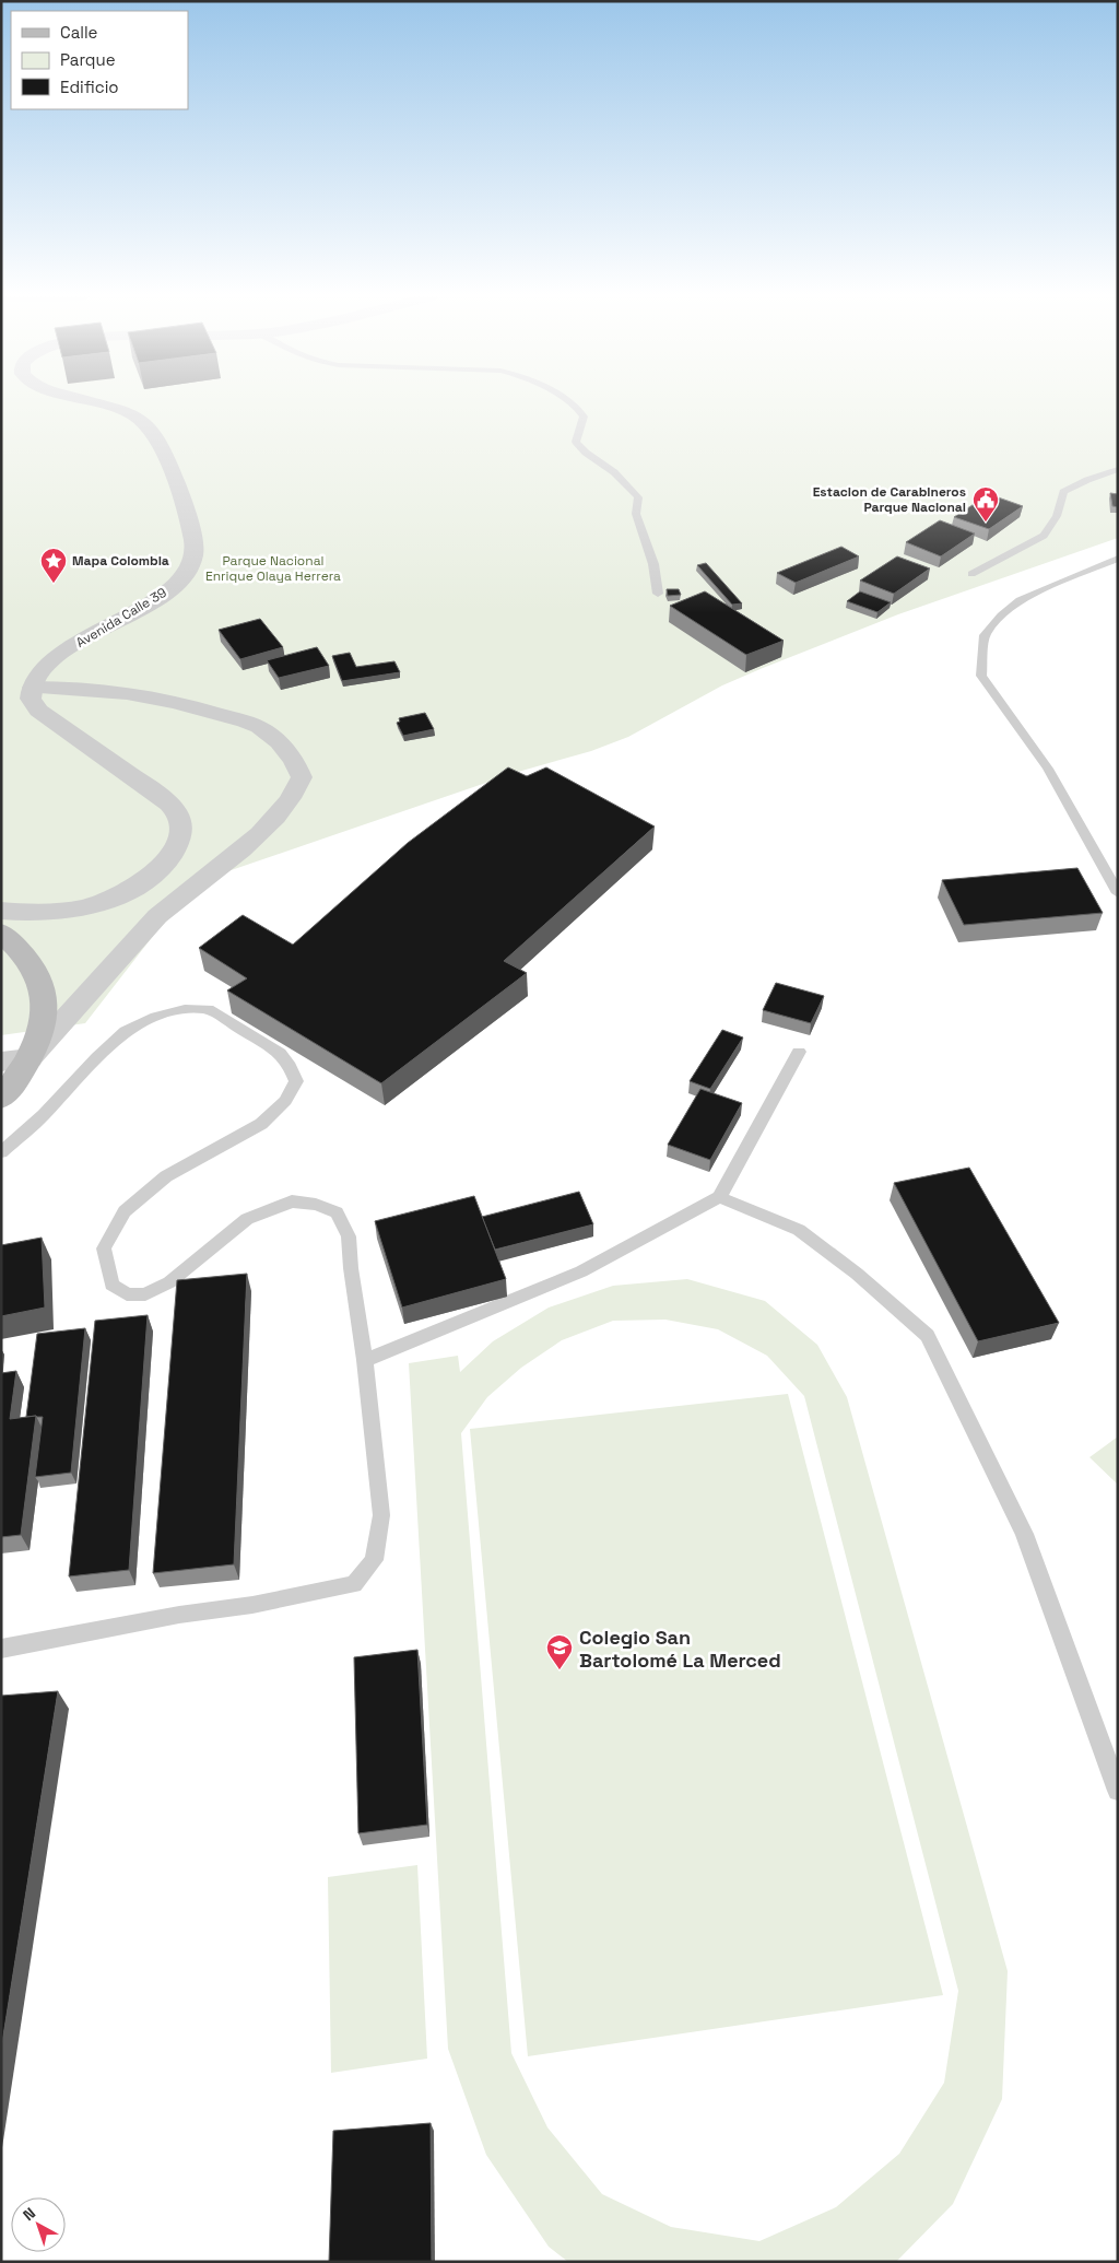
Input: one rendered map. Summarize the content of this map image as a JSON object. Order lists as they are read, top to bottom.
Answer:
{
  "streets": {
    "street": ["Avenida Calle 39"]
  },
  "parks": ["Parque Nacional Enrique Olaya Herrera"],
  "places": {
    "public building": ["Estacion de Carabineros Parque Nacional"],
    "place": ["Mapa Colombia"],
    "school or university": ["Colegio San Bartolomé La Merced"]
  },
  "legend": ["Calle", "Parque", "Edificio"],
  "north": "top left"
}
